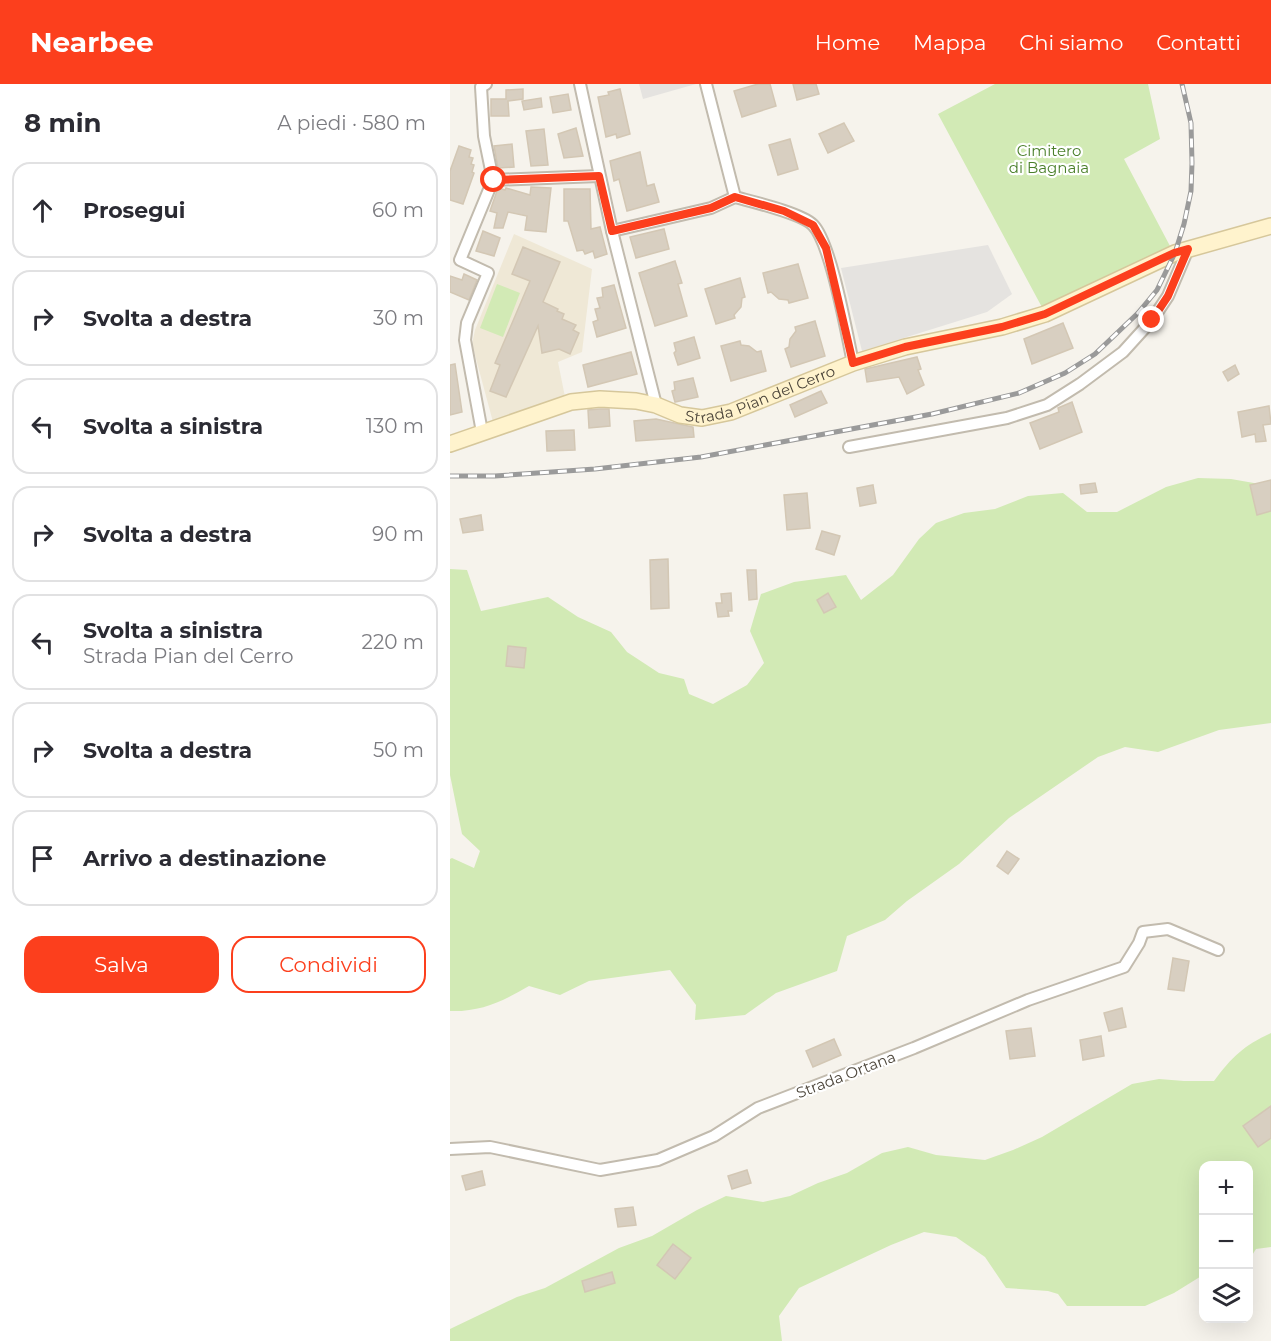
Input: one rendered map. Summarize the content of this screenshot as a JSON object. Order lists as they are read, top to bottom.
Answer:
{
  "streets": {
    "street": ["Strada Pian del Cerro", "Strada Ortana"]
  },
  "parks": ["Cimitero di Bagnaia"],
  "page": {
    "header": "Nearbee",
    "nav": [
      "Home",
      "Mappa",
      "Chi siamo",
      "Contatti"
    ],
    "heading": ["8 min", "A piedi · 580 m"],
    "list": [
      ["Prosegui", "60 m"],
      ["Svolta a destra", "30 m"],
      ["Svolta a sinistra", "130 m"],
      ["Svolta a destra", "90 m"],
      ["Svolta a sinistra", "Strada Pian del Cerro", "220 m"],
      ["Svolta a destra", "50 m"],
      "Arrivo a destinazione"
    ],
    "buttons": ["Salva", "Condividi"],
    "map_buttons": ["+", "−"]
  }
}
